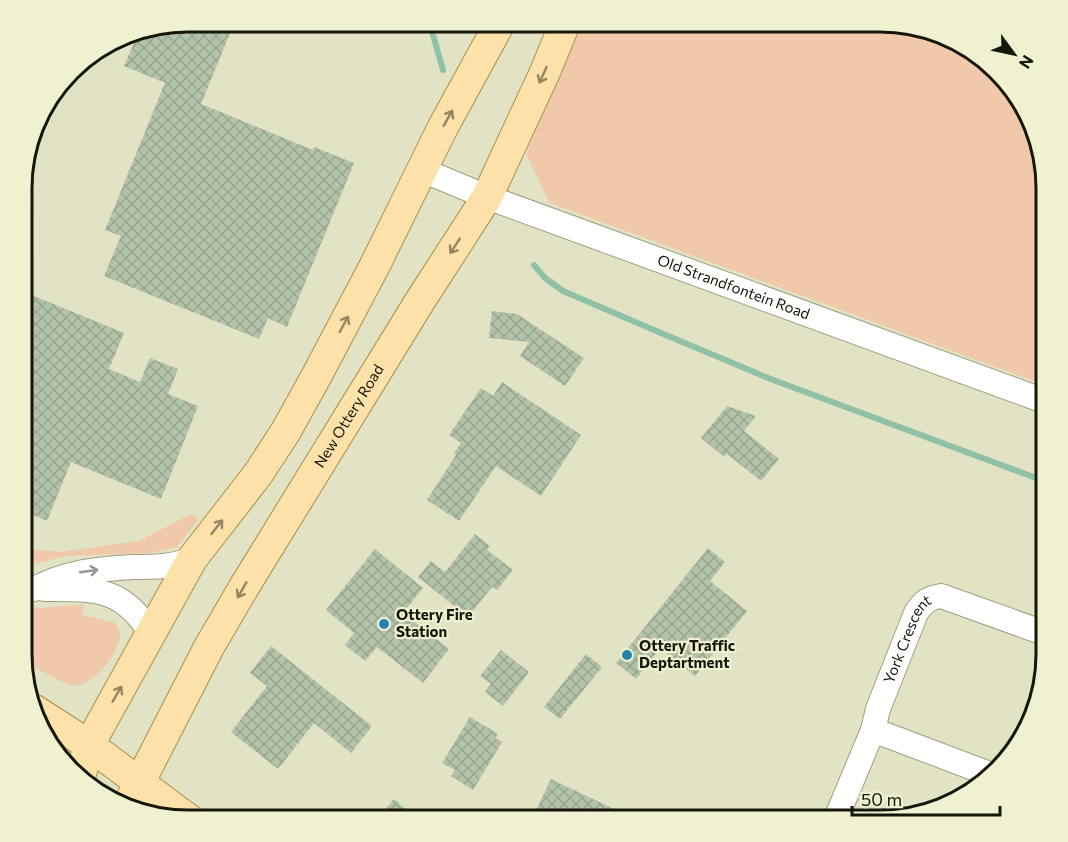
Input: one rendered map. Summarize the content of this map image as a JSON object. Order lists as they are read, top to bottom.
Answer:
{
  "streets": {
    "main road": ["New Ottery Road"],
    "street": ["Old Strandfontein Road", "York Crescent"]
  },
  "crossings": [
    ["Old Strandfontein Road", "New Ottery Road"]
  ],
  "places": ["Ottery Fire Station", "Ottery Traffic Deptartment"],
  "scale_bar": "50 m",
  "north": "bottom right"
}
